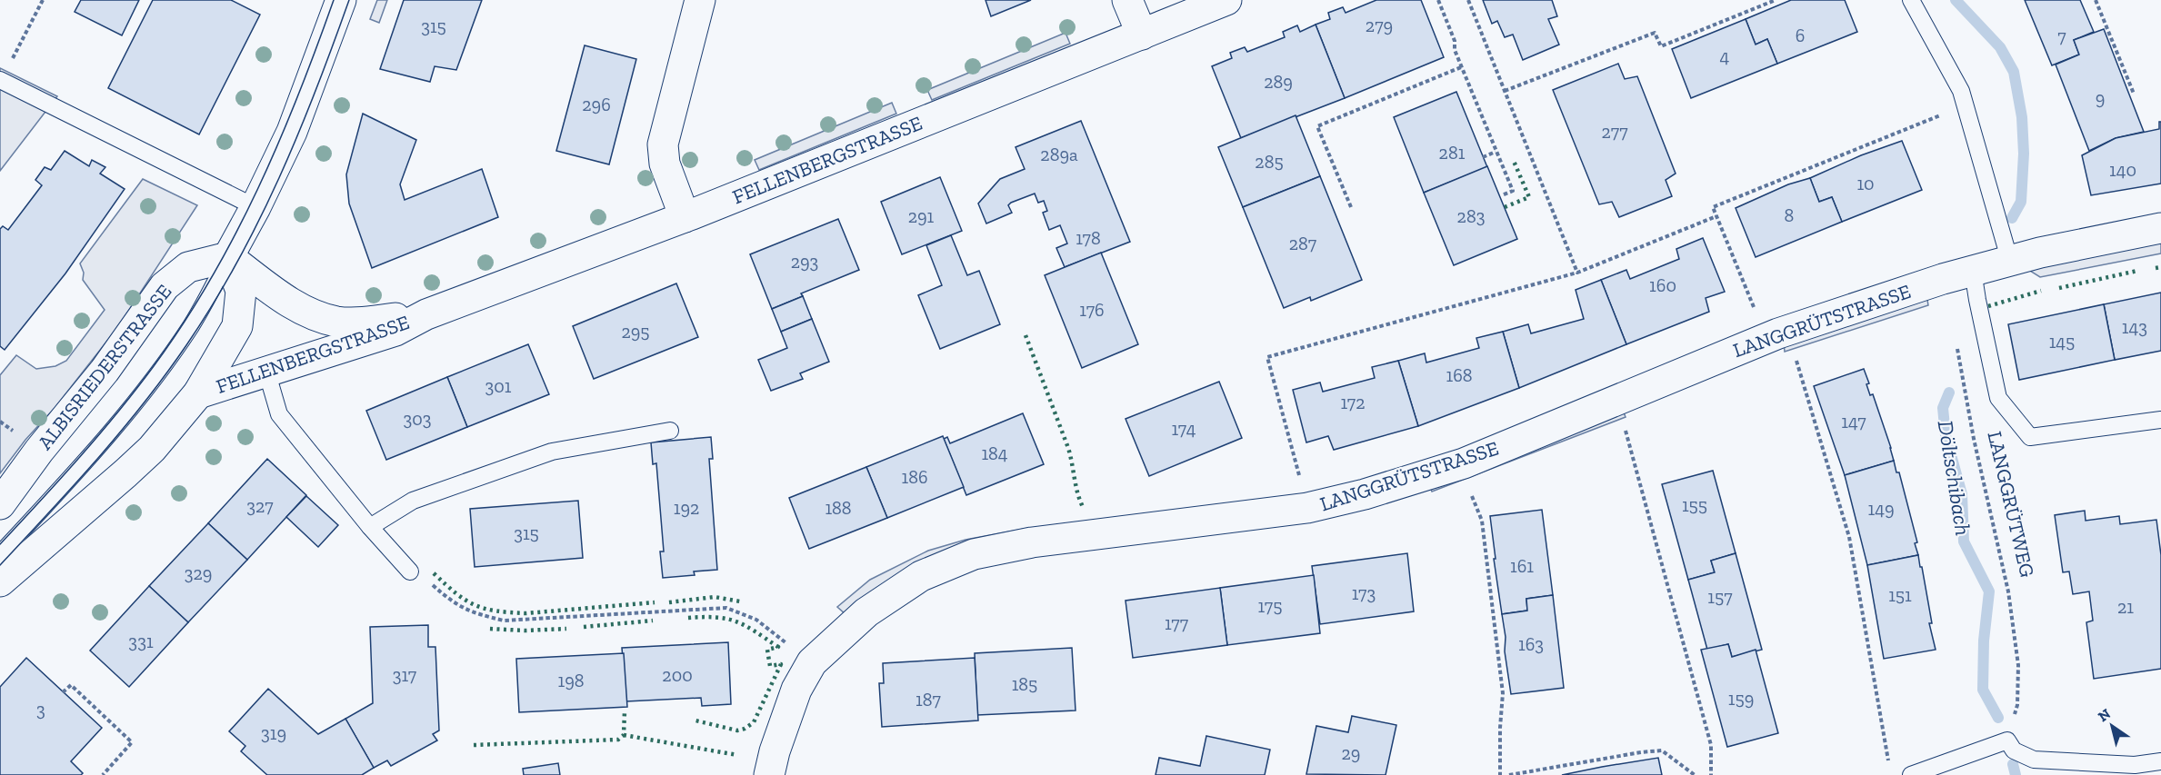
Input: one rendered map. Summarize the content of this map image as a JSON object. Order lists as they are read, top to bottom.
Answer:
{
  "streets": {
    "street": ["FELLENBERGSTRASSE", "LANGGRÜTSTRASSE", "ALBISRIEDERSTRASSE"],
    "path": ["LANGGRÜTWEG"]
  },
  "crossings": [
    ["FELLENBERGSTRASSE", "ALBISRIEDERSTRASSE"]
  ],
  "water": ["Döltschibach"],
  "house_numbers": [
    "279",
    "315",
    "6",
    "7",
    "4",
    "289",
    "9",
    "296",
    "277",
    "281",
    "289a",
    "285",
    "140",
    "10",
    "8",
    "291",
    "283",
    "178",
    "287",
    "293",
    "160",
    "176",
    "143",
    "295",
    "145",
    "168",
    "301",
    "172",
    "303",
    "147",
    "174",
    "184",
    "186",
    "155",
    "327",
    "192",
    "188",
    "149",
    "315",
    "161",
    "329",
    "173",
    "151",
    "157",
    "175",
    "21",
    "177",
    "331",
    "163",
    "317",
    "200",
    "198",
    "185",
    "159",
    "187",
    "3",
    "319",
    "29"
  ],
  "north": "top left"
}
